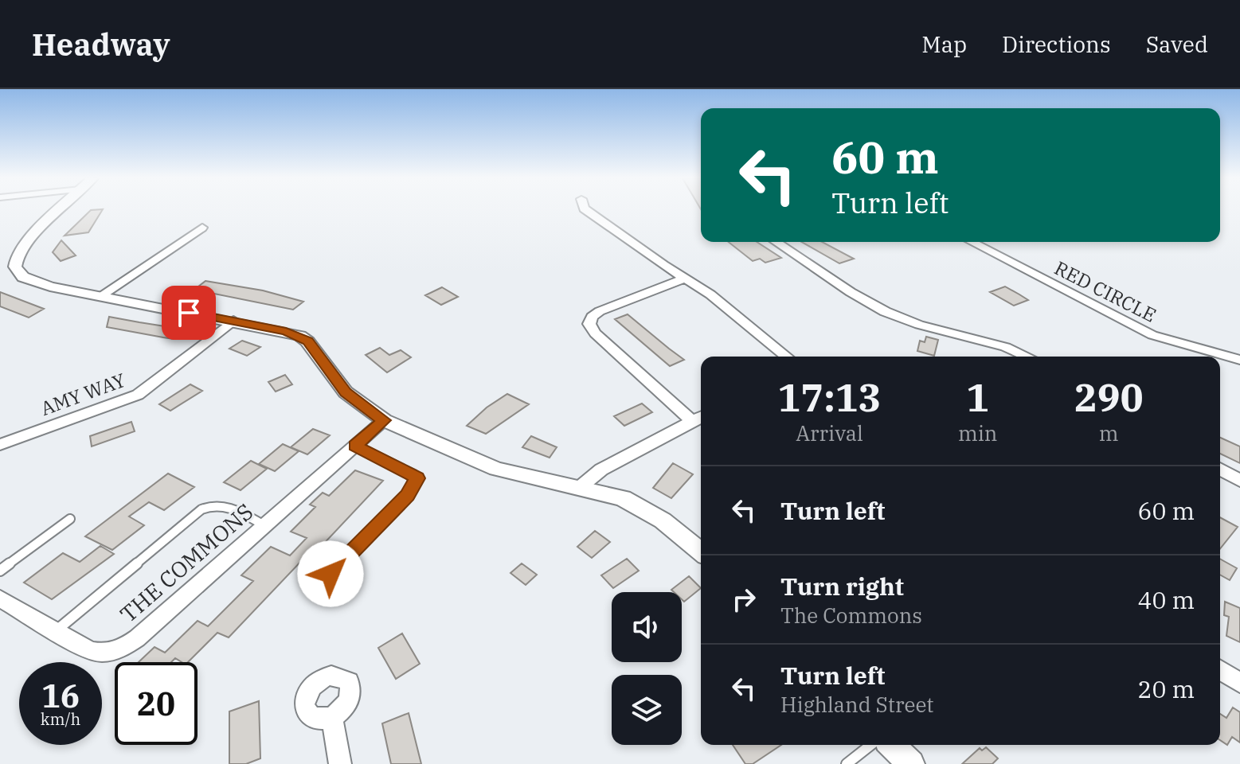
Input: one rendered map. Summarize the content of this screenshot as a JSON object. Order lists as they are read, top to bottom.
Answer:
{
  "streets": {
    "street": ["RED CIRCLE", "AMY WAY", "THE COMMONS"]
  },
  "page": {
    "header": "Headway",
    "nav": ["Map", "Directions", "Saved"],
    "turn": ["60 m", "Turn left"],
    "eta": [
      "17:13",
      "Arrival",
      "1",
      "min",
      "290",
      "m"
    ],
    "list": [
      {
        "name": "Turn left",
        "value": "60 m"
      },
      {
        "name": "Turn right",
        "note": "The Commons",
        "value": "40 m"
      },
      {
        "name": "Turn left",
        "note": "Highland Street",
        "value": "20 m"
      }
    ],
    "speed": "16 km/h",
    "limit": "20"
  }
}
